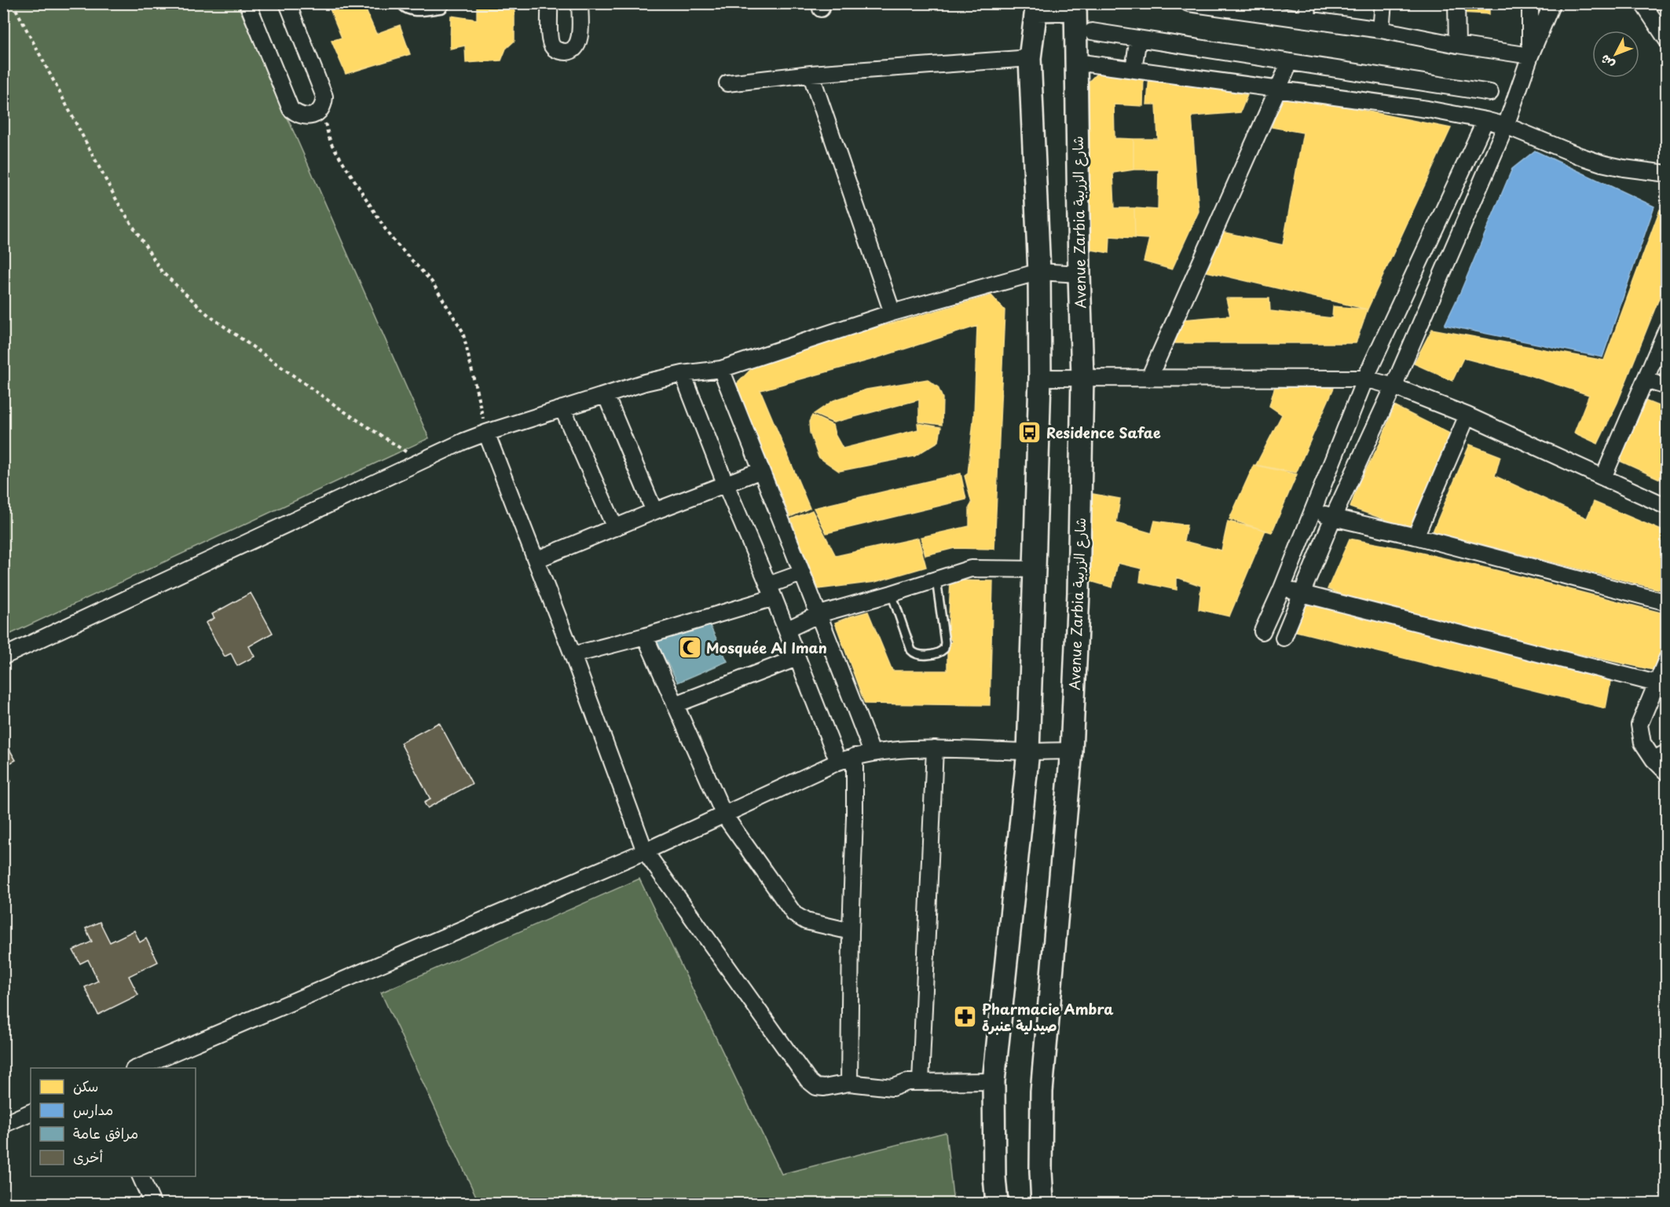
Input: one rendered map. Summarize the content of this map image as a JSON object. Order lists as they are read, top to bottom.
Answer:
{
  "streets": {
    "main road": ["Avenue Zarbia شارع الزربية"]
  },
  "places": {
    "bus stop": ["Residence Safae"],
    "mosque": ["Mosquée Al Iman"],
    "pharmacy": ["Pharmacie Ambra صيدلية عنبرة"]
  },
  "legend": [
    "سكن",
    "مدارس",
    "مرافق عامة",
    "أخرى"
  ],
  "north": "bottom left"
}
